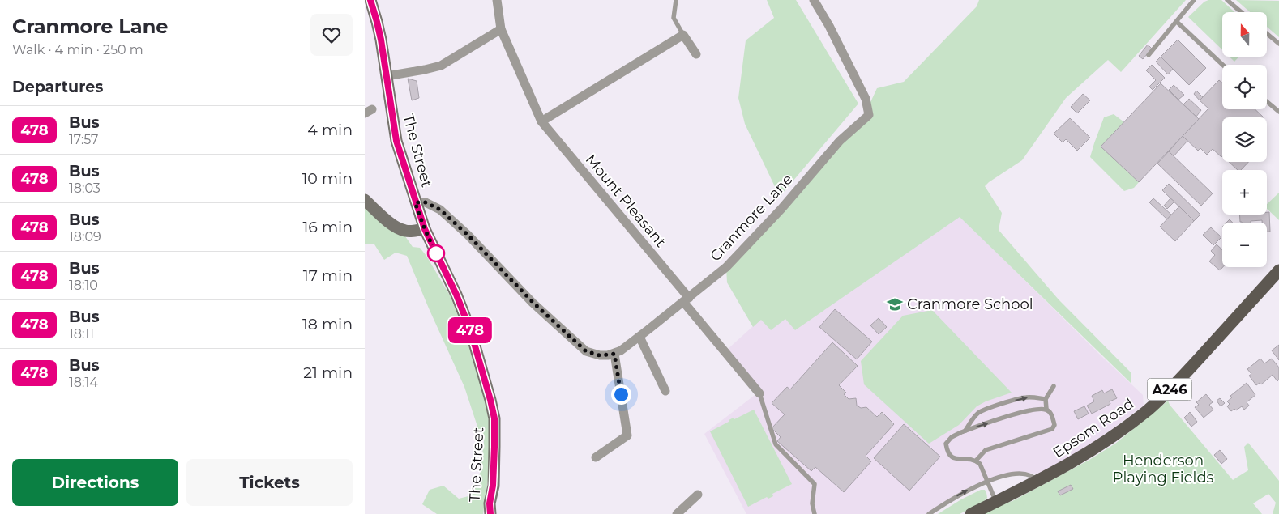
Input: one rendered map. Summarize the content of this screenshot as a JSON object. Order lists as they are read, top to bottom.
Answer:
{
  "streets": {
    "main road": ["A246", "Epsom Road"],
    "street": ["The Street", "Mount Pleasant", "Cranmore Lane"]
  },
  "crossings": [
    ["Mount Pleasant", "Cranmore Lane"]
  ],
  "parks": ["Henderson Playing Fields"],
  "places": {
    "school or university": ["Cranmore School"]
  },
  "lines": ["bus line 478"],
  "north": "top",
  "page": {
    "heading": [
      ["Cranmore Lane", "Walk · 4 min · 250 m"],
      "Departures"
    ],
    "on_map": "478",
    "map_buttons": ["+", "−"],
    "list": [
      {
        "mark": "478",
        "name": "Bus",
        "note": "17:57",
        "value": "4 min"
      },
      {
        "mark": "478",
        "name": "Bus",
        "note": "18:03",
        "value": "10 min"
      },
      {
        "mark": "478",
        "name": "Bus",
        "note": "18:09",
        "value": "16 min"
      },
      {
        "mark": "478",
        "name": "Bus",
        "note": "18:10",
        "value": "17 min"
      },
      {
        "mark": "478",
        "name": "Bus",
        "note": "18:11",
        "value": "18 min"
      },
      {
        "mark": "478",
        "name": "Bus",
        "note": "18:14",
        "value": "21 min"
      }
    ],
    "buttons": ["Directions", "Tickets"]
  }
}
